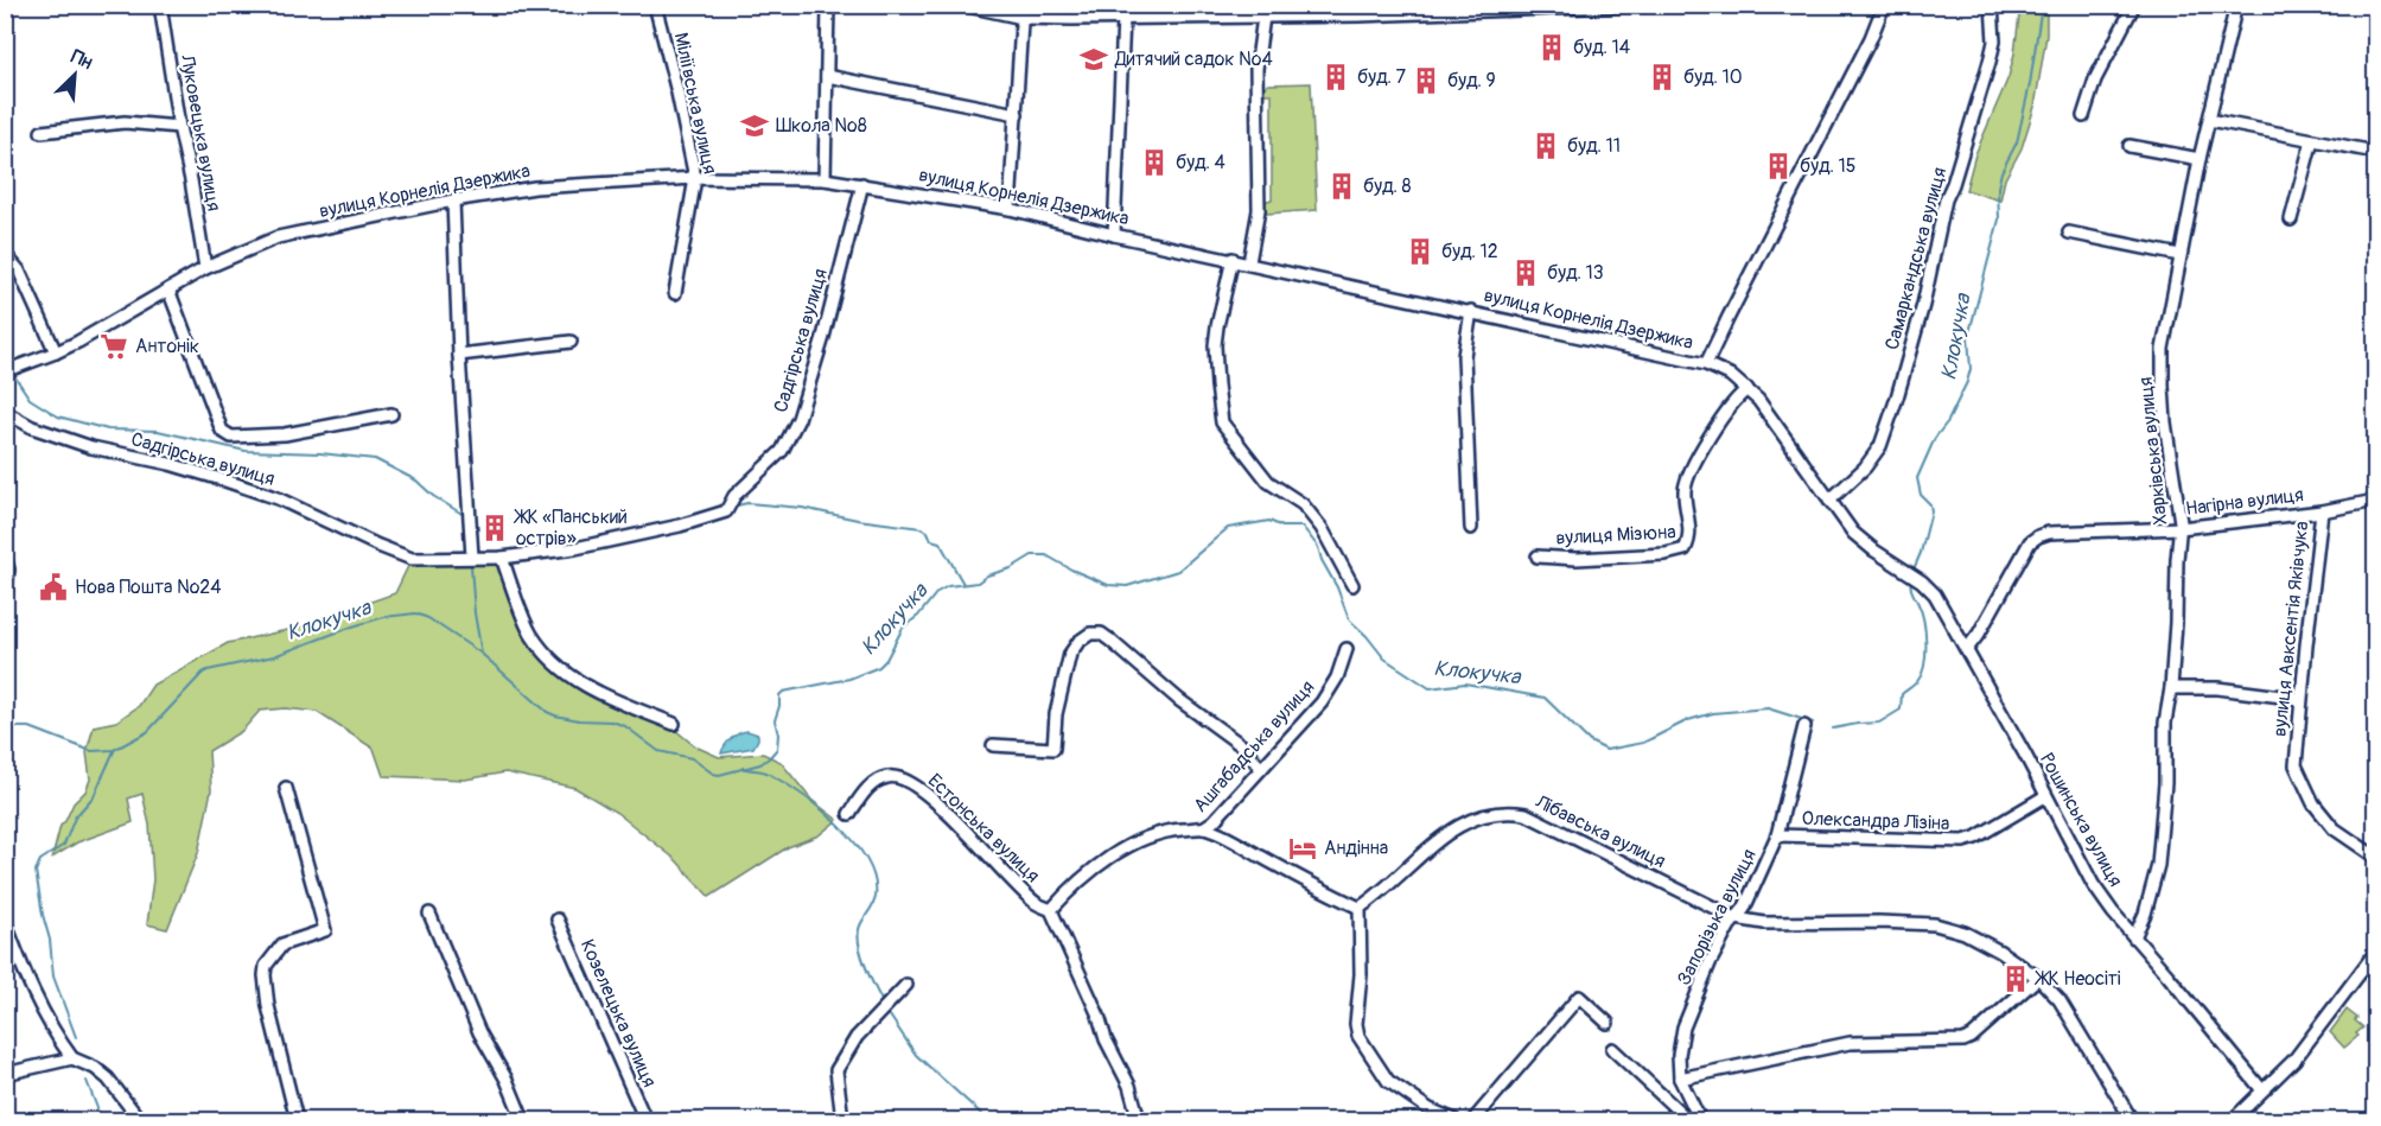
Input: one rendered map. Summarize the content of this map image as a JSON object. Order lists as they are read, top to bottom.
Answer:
{
  "streets": {
    "street": [
      "Міліївська вулиця",
      "Луковецька вулиця",
      "вулиця Корнелія Дзержика",
      "Самаркандська вулиця",
      "Садгірська вулиця",
      "Харківська вулиця",
      "Нагірна вулиця",
      "вулиця Мізюна",
      "вулиця Авксентія Яківчука",
      "Ашгабадська вулиця",
      "Рошинська вулиця",
      "Олександра Лізіна",
      "Естонська вулиця",
      "Лібавська вулиця",
      "Запорізька вулиця",
      "Козелецька вулиця"
    ]
  },
  "crossings": [
    ["Міліївська вулиця", "вулиця Корнелія Дзержика"],
    ["Луковецька вулиця", "вулиця Корнелія Дзержика"],
    ["вулиця Корнелія Дзержика", "Самаркандська вулиця"],
    ["вулиця Корнелія Дзержика", "Садгірська вулиця"],
    ["вулиця Корнелія Дзержика", "вулиця Мізюна"],
    ["вулиця Корнелія Дзержика", "Рошинська вулиця"],
    ["Харківська вулиця", "Нагірна вулиця"],
    ["Харківська вулиця", "Рошинська вулиця"],
    ["Нагірна вулиця", "вулиця Авксентія Яківчука"],
    ["Нагірна вулиця", "Рошинська вулиця"],
    ["Рошинська вулиця", "Олександра Лізіна"],
    ["Олександра Лізіна", "Запорізька вулиця"],
    ["Лібавська вулиця", "Запорізька вулиця"]
  ],
  "water": ["Клокучка"],
  "places": {
    "building": [
      "буд. 14",
      "буд. 7",
      "буд. 10",
      "буд. 9",
      "буд. 11",
      "буд. 4",
      "буд. 15",
      "буд. 8",
      "буд. 12",
      "буд. 13",
      "ЖК «Панський острів»",
      "ЖК Неосіті"
    ],
    "school or university": ["Дитячий садок №4", "Школа №8"],
    "supermarket": ["Антонік"],
    "public building": ["Нова Пошта №24"],
    "hotel": ["Андінна"]
  },
  "north": "top right"
}
